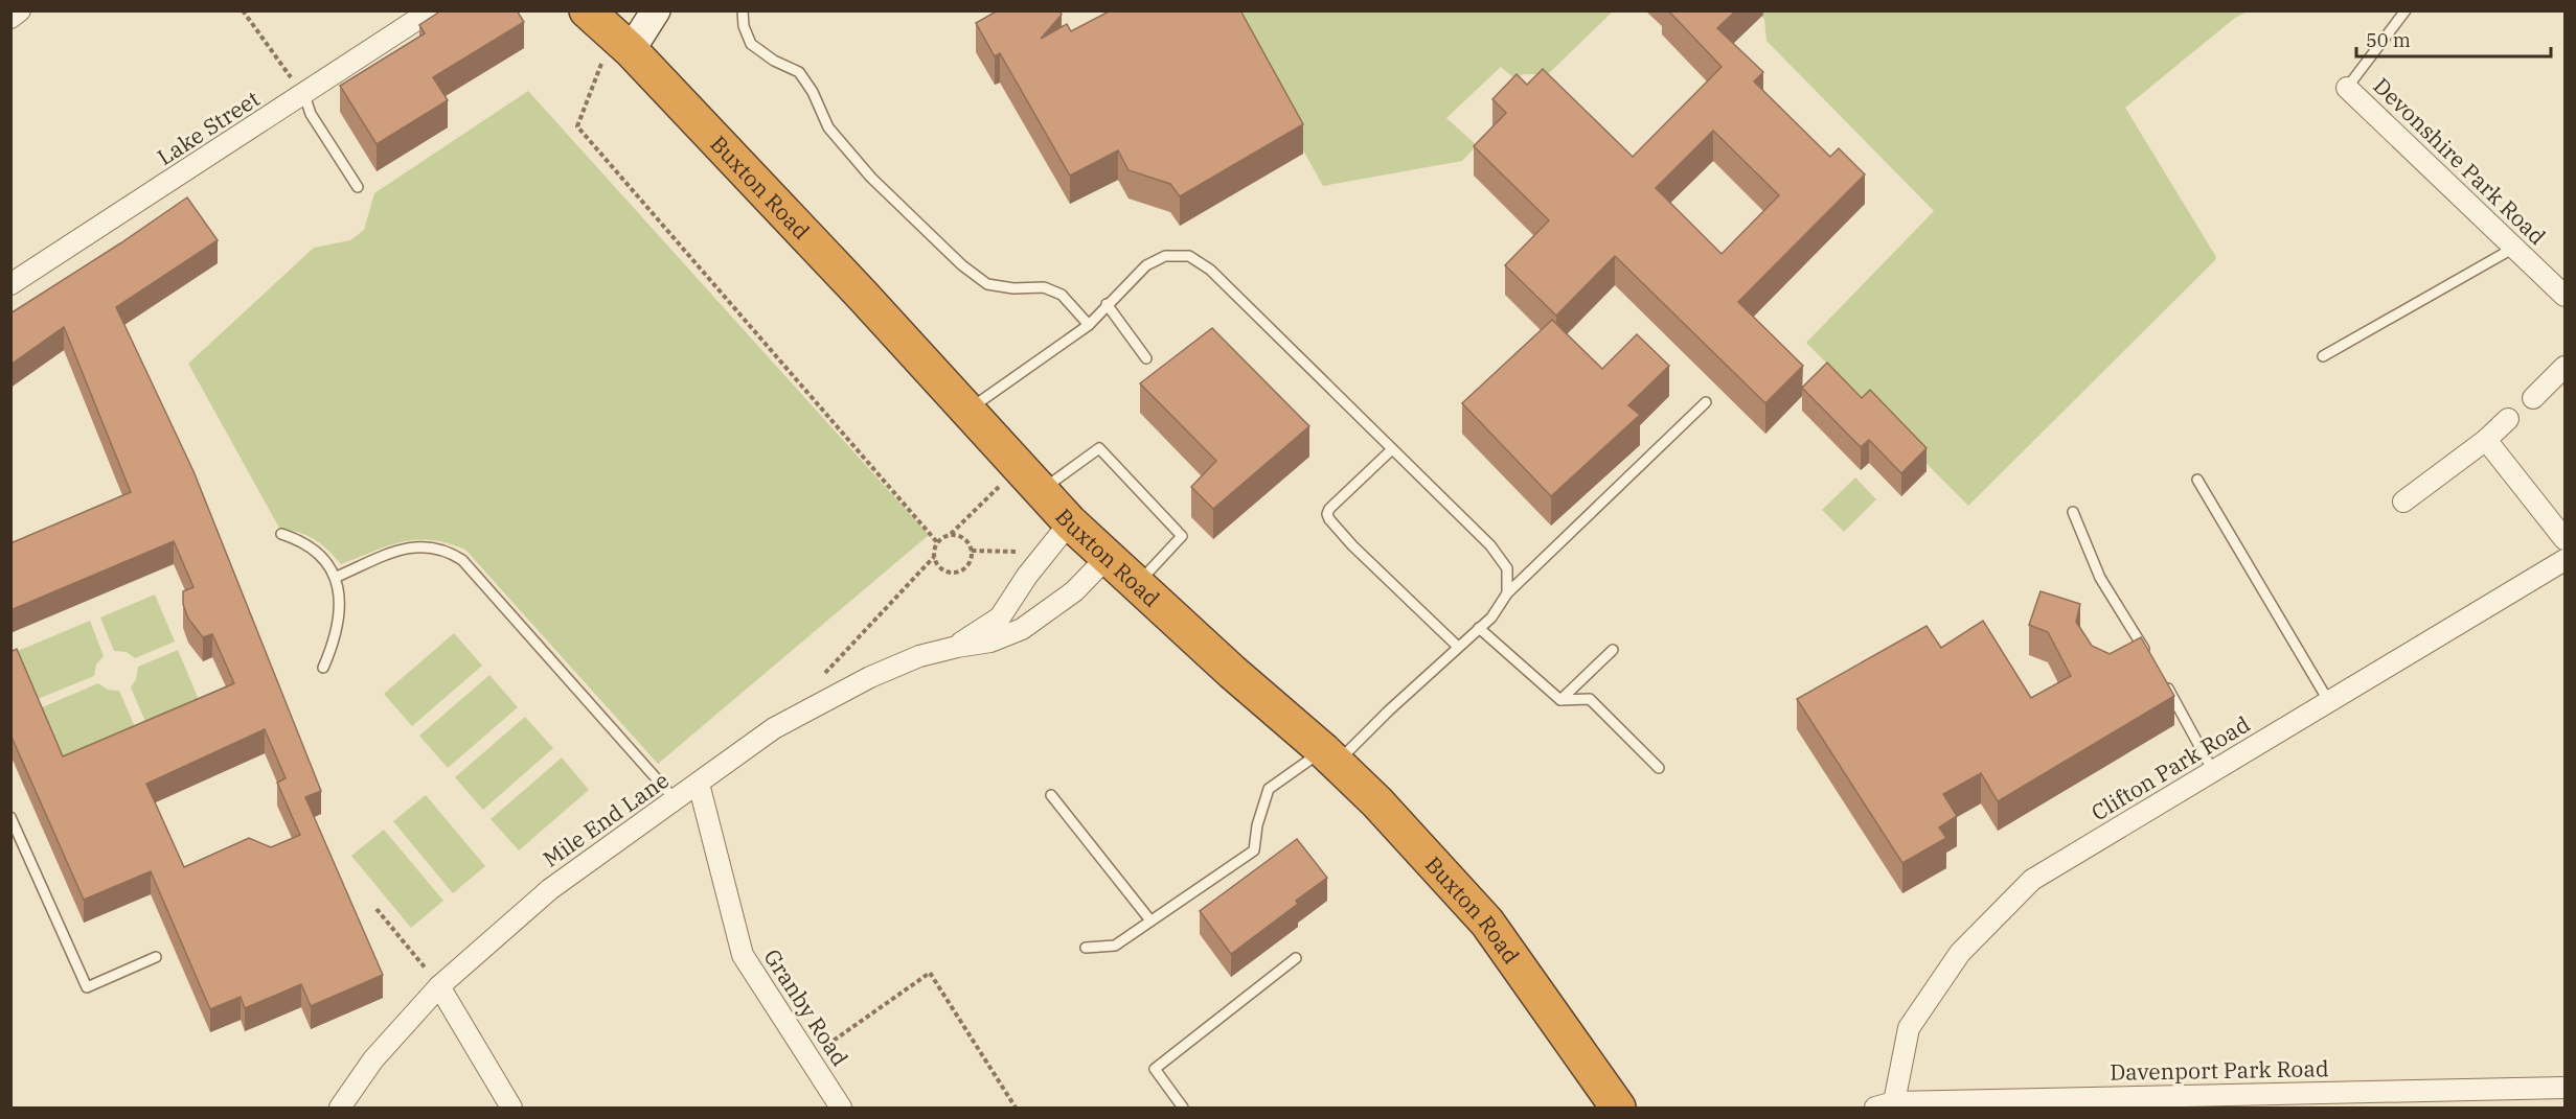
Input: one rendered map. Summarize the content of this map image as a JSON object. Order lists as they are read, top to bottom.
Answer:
{
  "streets": {
    "highway": ["Buxton Road"],
    "street": [
      "Lake Street",
      "Devonshire Park Road",
      "Clifton Park Road",
      "Mile End Lane",
      "Granby Road",
      "Davenport Park Road"
    ]
  },
  "crossings": [
    ["Buxton Road", "Mile End Lane"],
    ["Clifton Park Road", "Davenport Park Road"],
    ["Mile End Lane", "Granby Road"]
  ],
  "scale_bar": "50 m"
}
